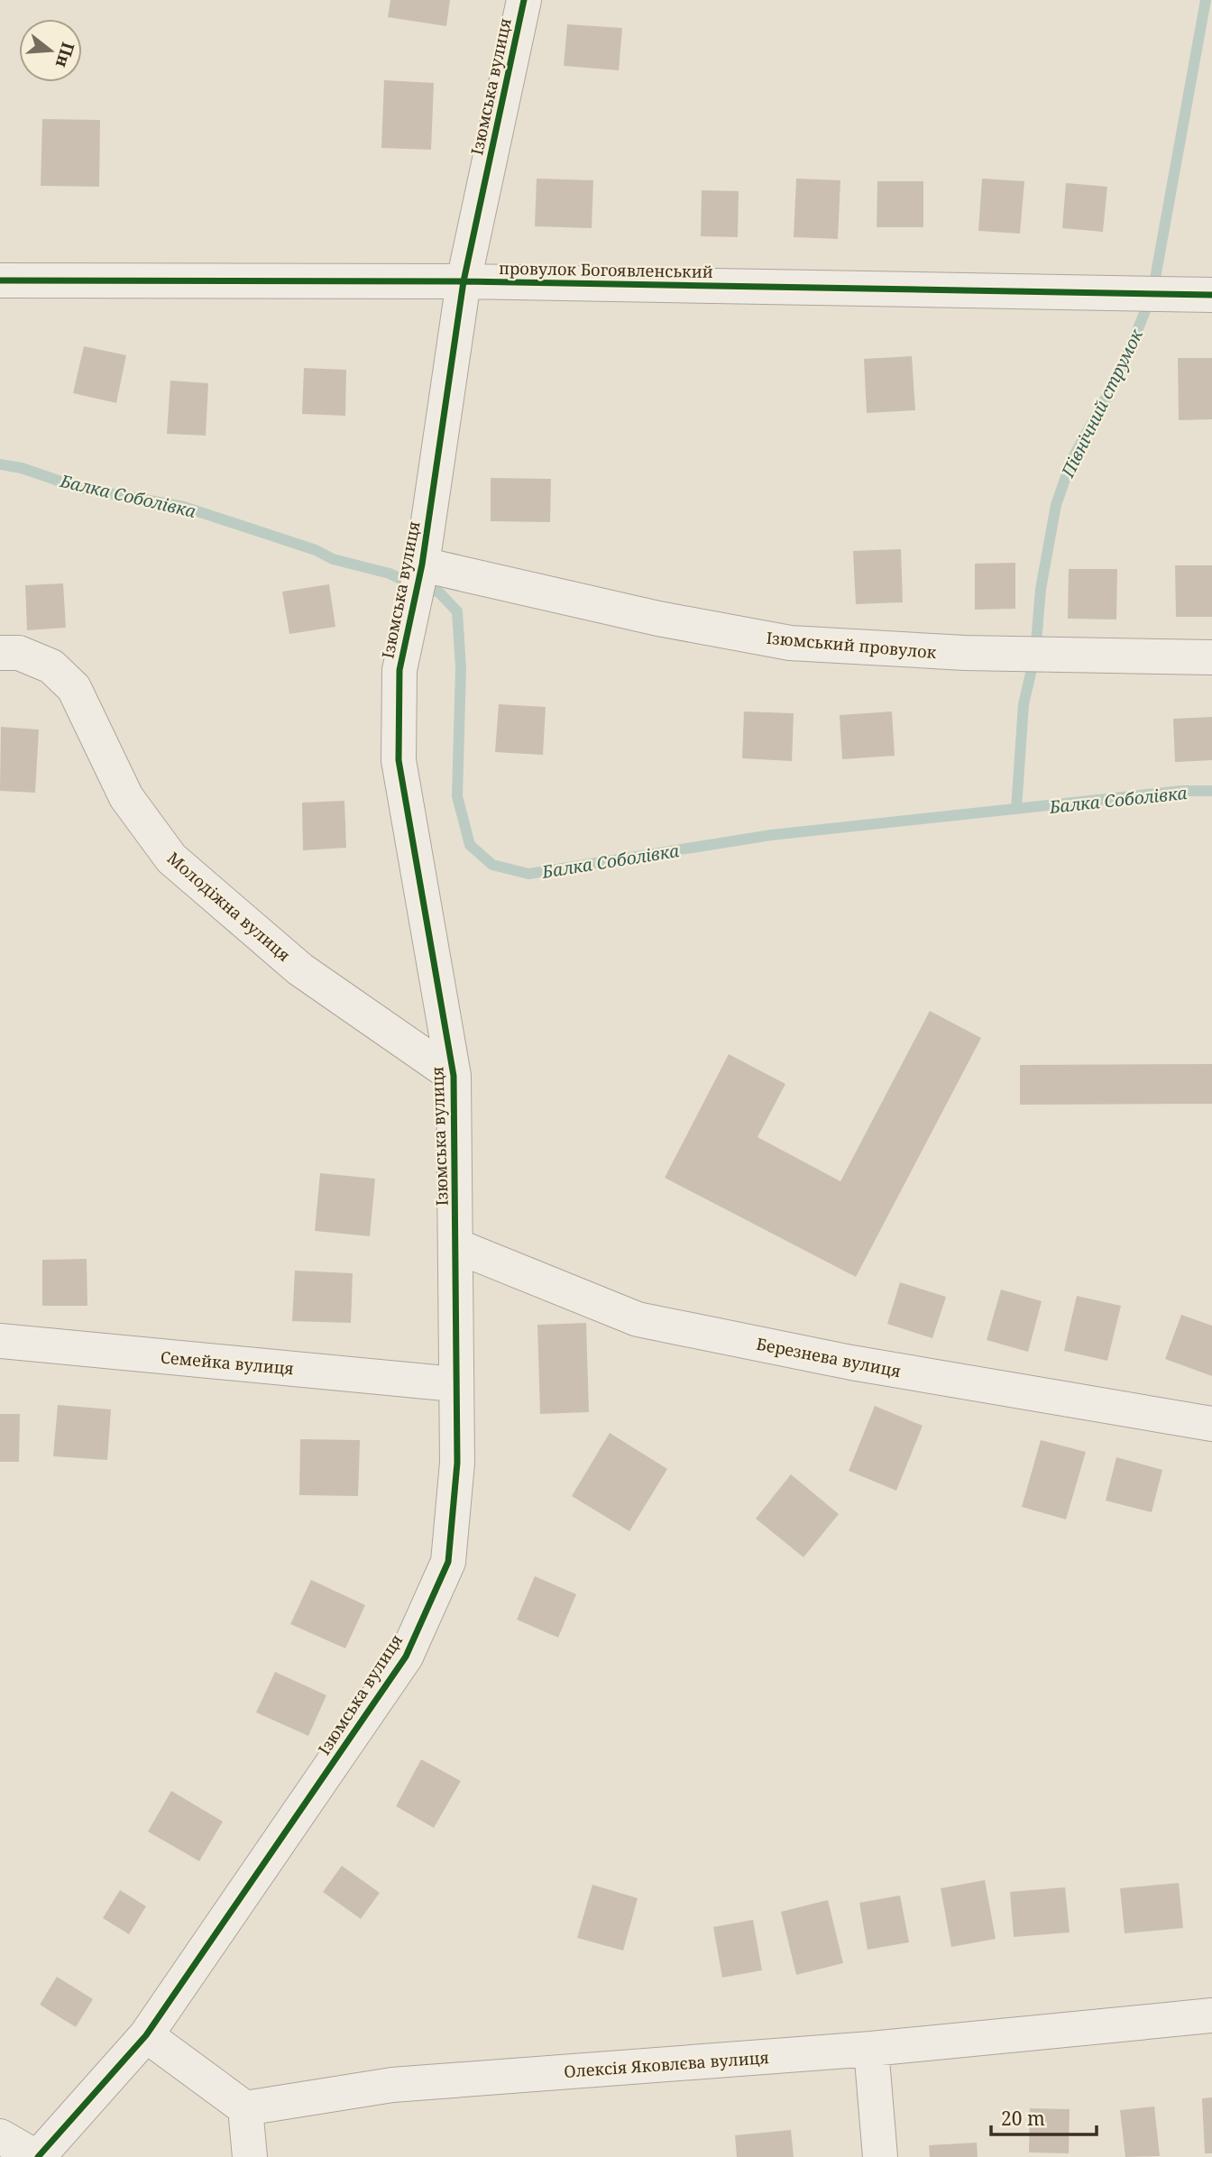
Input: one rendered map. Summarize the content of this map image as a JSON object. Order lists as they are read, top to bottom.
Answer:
{
  "streets": {
    "street": [
      "Ізюмська вулиця",
      "провулок Богоявленський",
      "Ізюмський провулок",
      "Молодіжна вулиця",
      "Березнева вулиця",
      "Семейка вулиця",
      "Олексія Яковлєва вулиця"
    ]
  },
  "crossings": [
    ["Ізюмська вулиця", "провулок Богоявленський"],
    ["Ізюмська вулиця", "Ізюмський провулок"],
    ["Ізюмська вулиця", "Молодіжна вулиця"],
    ["Ізюмська вулиця", "Березнева вулиця"],
    ["Ізюмська вулиця", "Семейка вулиця"]
  ],
  "water": ["Північний струмок", "Балка Соболівка"],
  "scale_bar": "20 m",
  "north": "right"
}
